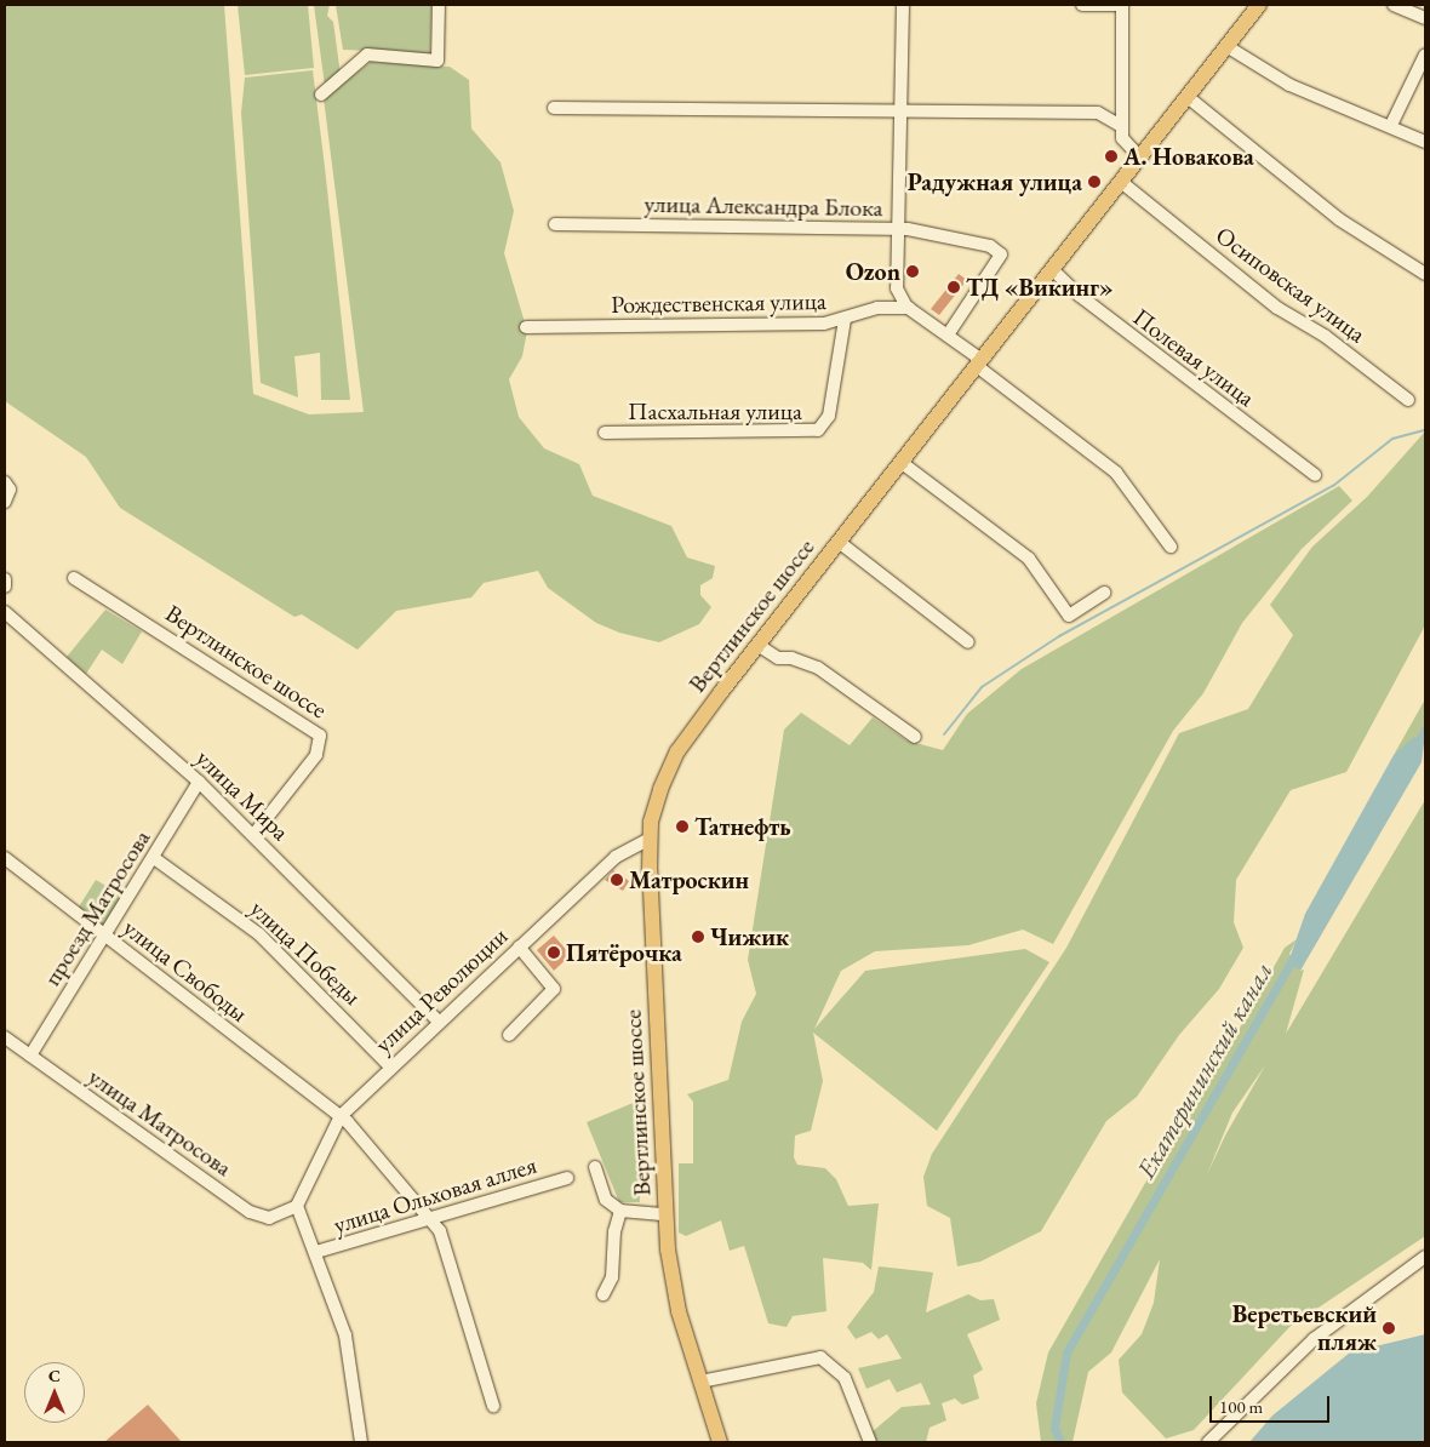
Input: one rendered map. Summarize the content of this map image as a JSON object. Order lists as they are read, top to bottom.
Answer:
{
  "streets": {
    "main road": ["Вертлинское шоссе"],
    "street": [
      "улица Александра Блока",
      "Осиповская улица",
      "Рождественская улица",
      "Полевая улица",
      "Пасхальная улица",
      "улица Мира",
      "проезд Матросова",
      "улица Победы",
      "улица Свободы",
      "улица Революции",
      "улица Матросова",
      "улица Ольховая аллея"
    ]
  },
  "crossings": [
    ["Осиповская улица", "Вертлинское шоссе"],
    ["Рождественская улица", "Пасхальная улица"],
    ["Полевая улица", "Вертлинское шоссе"],
    ["Вертлинское шоссе", "улица Мира"],
    ["Вертлинское шоссе", "улица Революции"],
    ["улица Мира", "проезд Матросова"],
    ["улица Мира", "улица Революции"],
    ["проезд Матросова", "улица Победы"],
    ["проезд Матросова", "улица Свободы"],
    ["проезд Матросова", "улица Матросова"],
    ["улица Победы", "улица Революции"],
    ["улица Свободы", "улица Революции"],
    ["улица Свободы", "улица Ольховая аллея"],
    ["улица Революции", "улица Матросова"]
  ],
  "water": ["Екатерининский канал"],
  "places": [
    "А. Новакова",
    "Радужная улица",
    "Ozon",
    "ТД «Викинг»",
    "Татнефть",
    "Матроскин",
    "Чижик",
    "Пятёрочка",
    "Веретьевский пляж"
  ],
  "scale_bar": "100 m",
  "north": "top"
}
